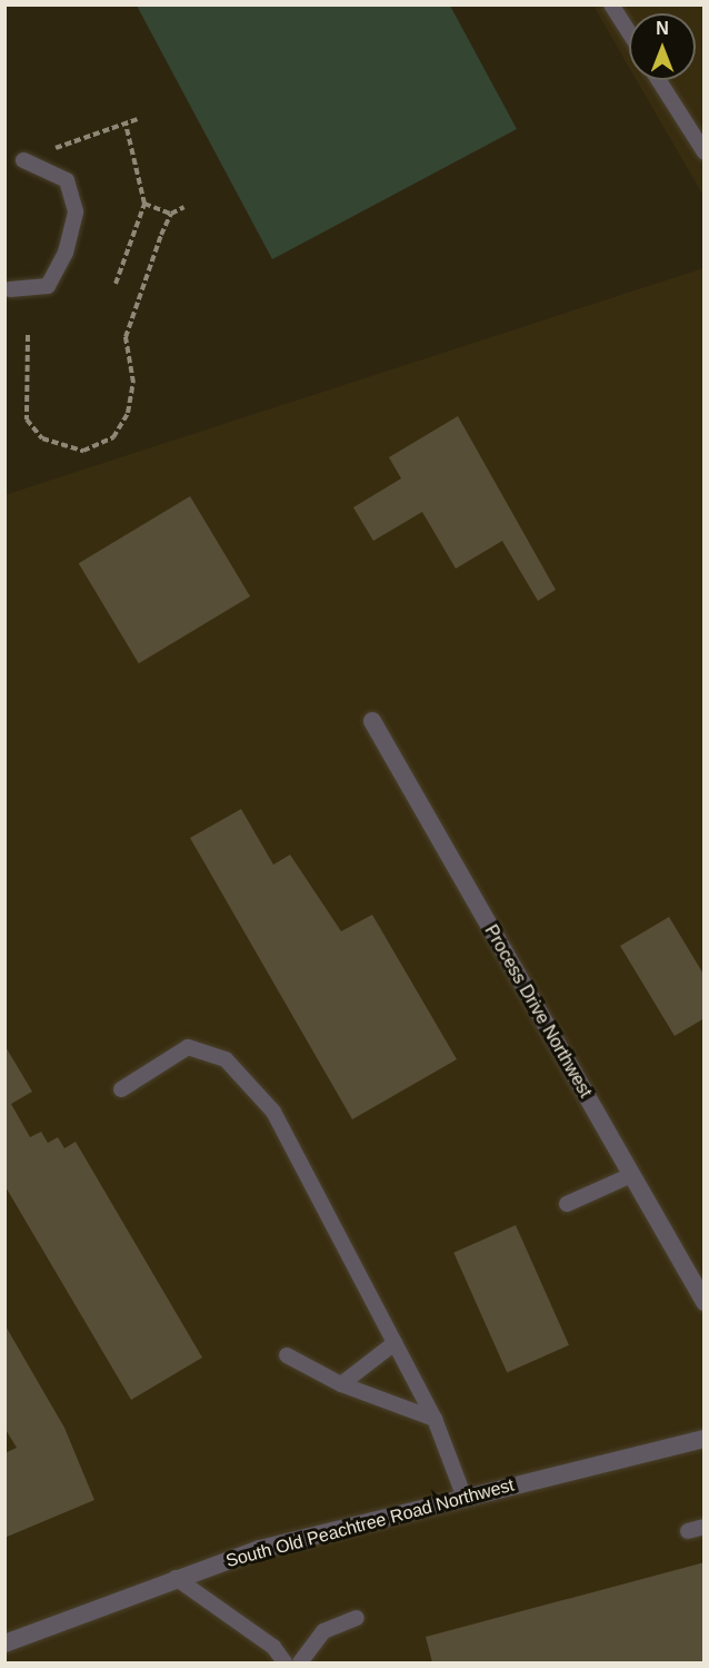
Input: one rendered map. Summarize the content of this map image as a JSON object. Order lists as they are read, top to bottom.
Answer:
{
  "streets": {
    "street": ["Process Drive Northwest", "South Old Peachtree Road Northwest"]
  },
  "north": "top"
}
